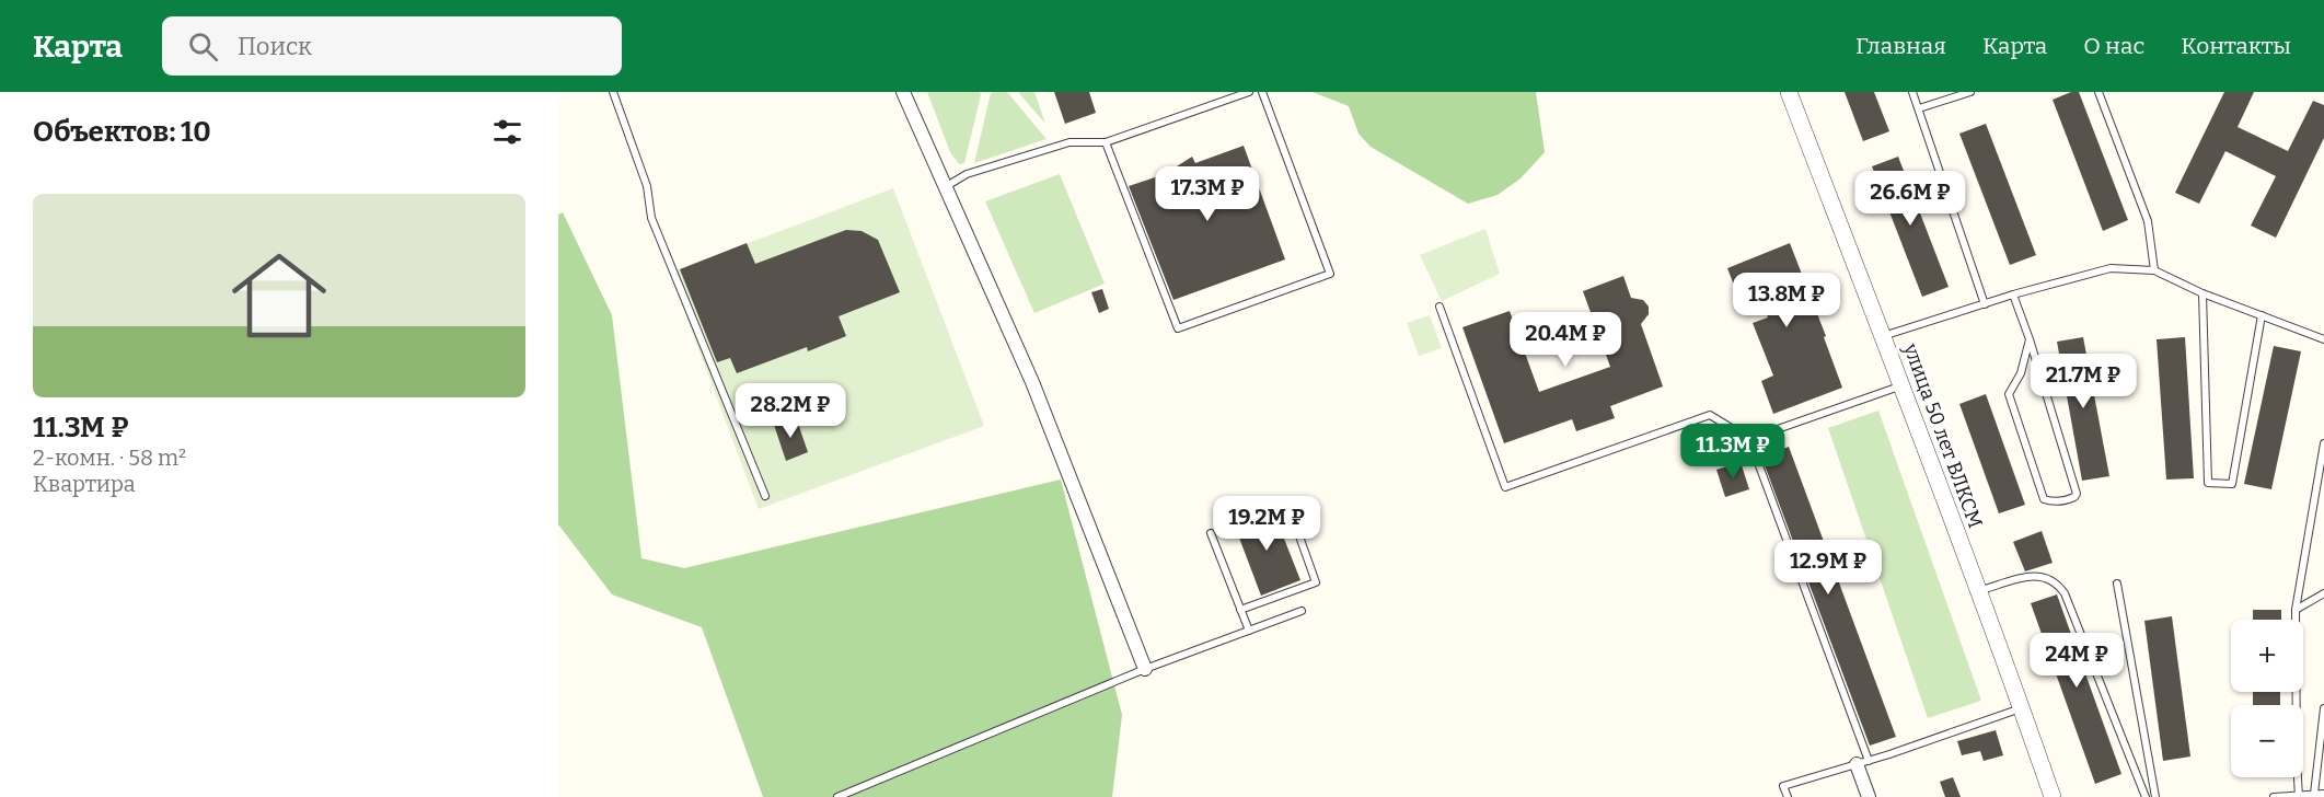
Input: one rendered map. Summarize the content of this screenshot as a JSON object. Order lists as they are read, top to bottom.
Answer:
{
  "streets": {
    "street": ["улица 50 лет ВЛКСМ"]
  },
  "page": {
    "header": "Карта",
    "search": "Поиск",
    "nav": [
      "Главная",
      "Карта",
      "О нас",
      "Контакты"
    ],
    "heading": "Объектов: 10",
    "price": [
      "17.3M ₽",
      "26.6M ₽",
      "13.8M ₽",
      "20.4M ₽",
      "21.7M ₽",
      "28.2M ₽",
      "11.3M ₽",
      "19.2M ₽",
      "12.9M ₽",
      "24M ₽"
    ],
    "list": [
      {
        "name": "11.3M ₽",
        "note": "2-комн. · 58 m² · Квартира"
      }
    ],
    "map_buttons": ["+", "−"]
  }
}
